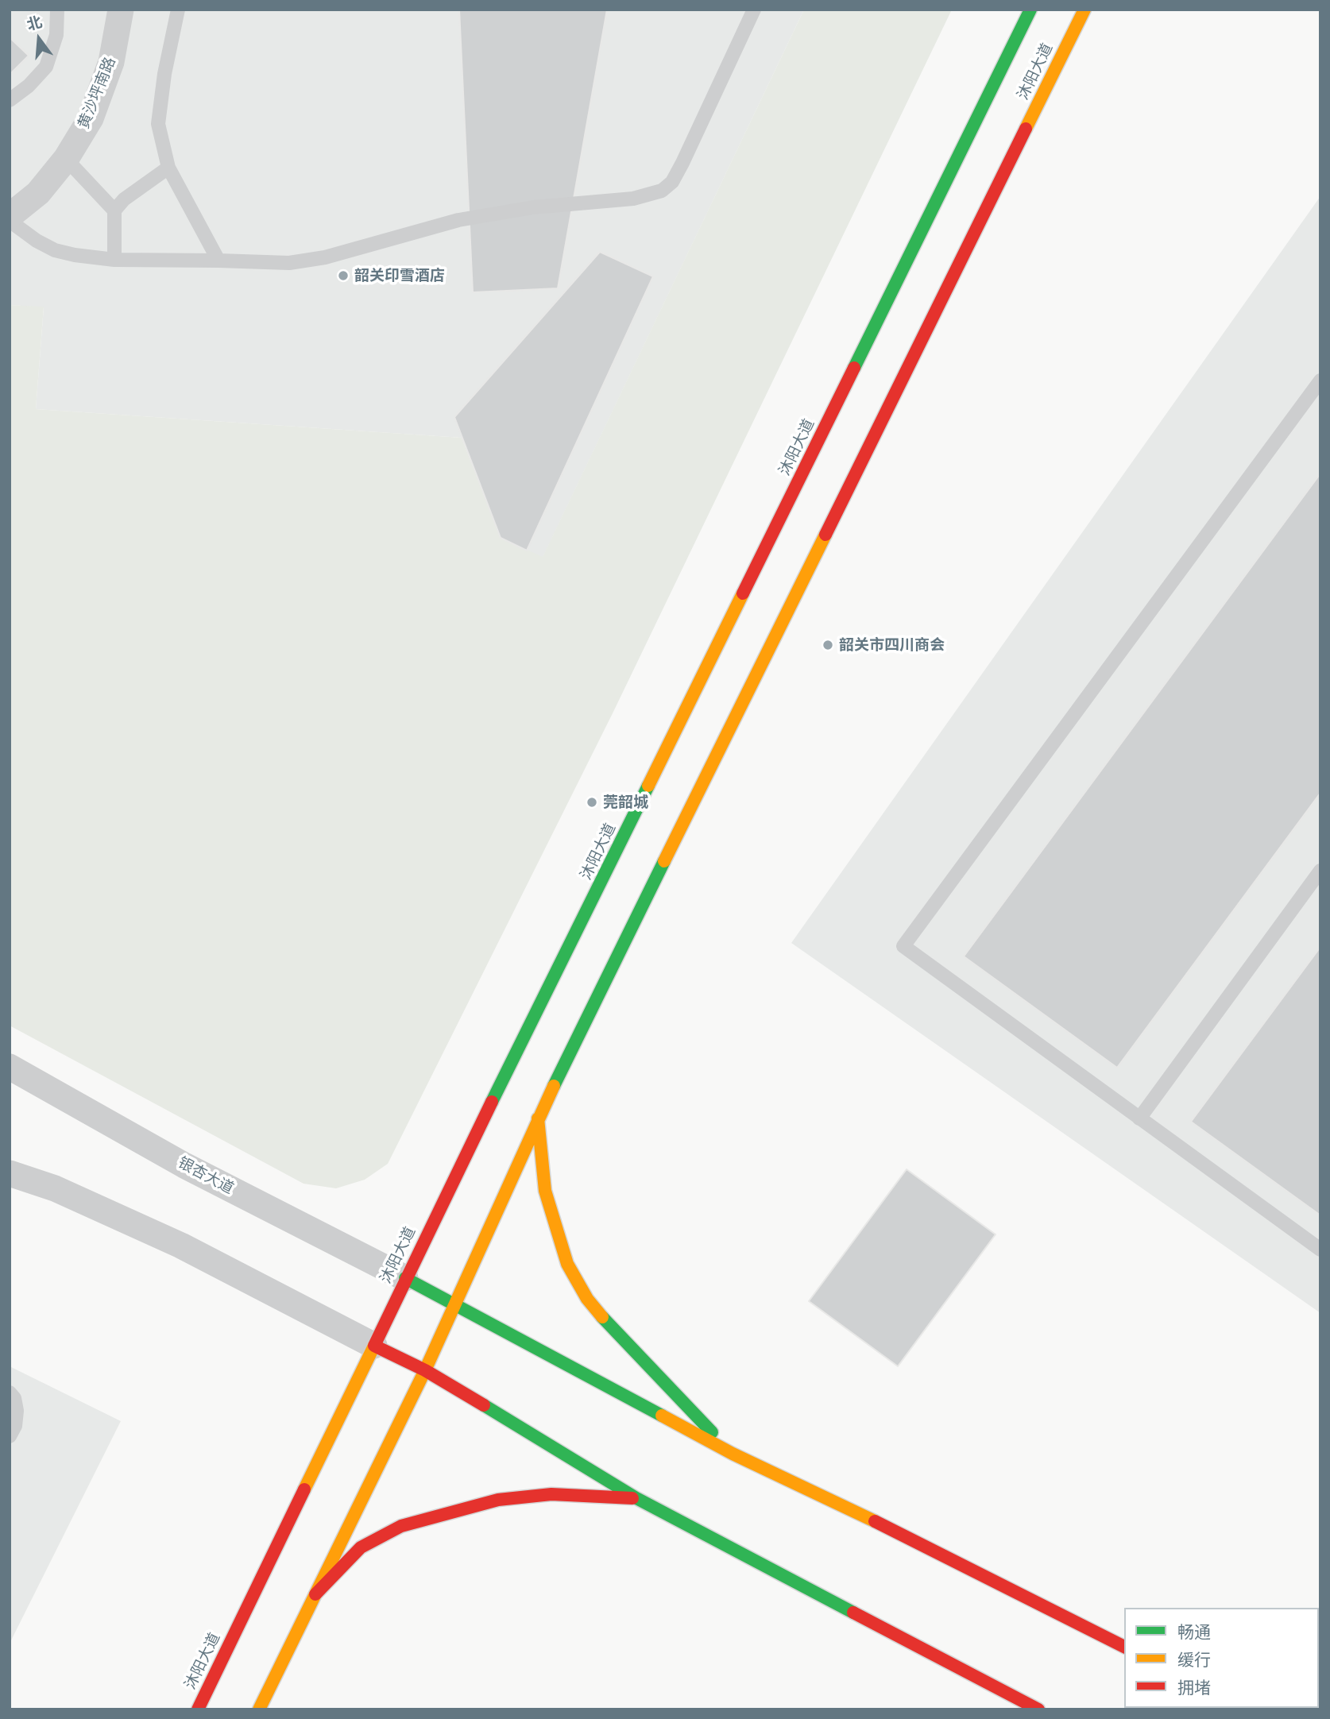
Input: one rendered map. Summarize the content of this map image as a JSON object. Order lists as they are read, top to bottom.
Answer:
{
  "streets": {
    "main road": ["沐阳大道"],
    "street": ["黄沙坪南路", "银杏大道"]
  },
  "crossings": [
    ["沐阳大道", "银杏大道"]
  ],
  "places": ["韶关印雪酒店", "韶关市四川商会", "莞韶城"],
  "legend": ["畅通", "缓行", "拥堵"],
  "north": "top"
}
